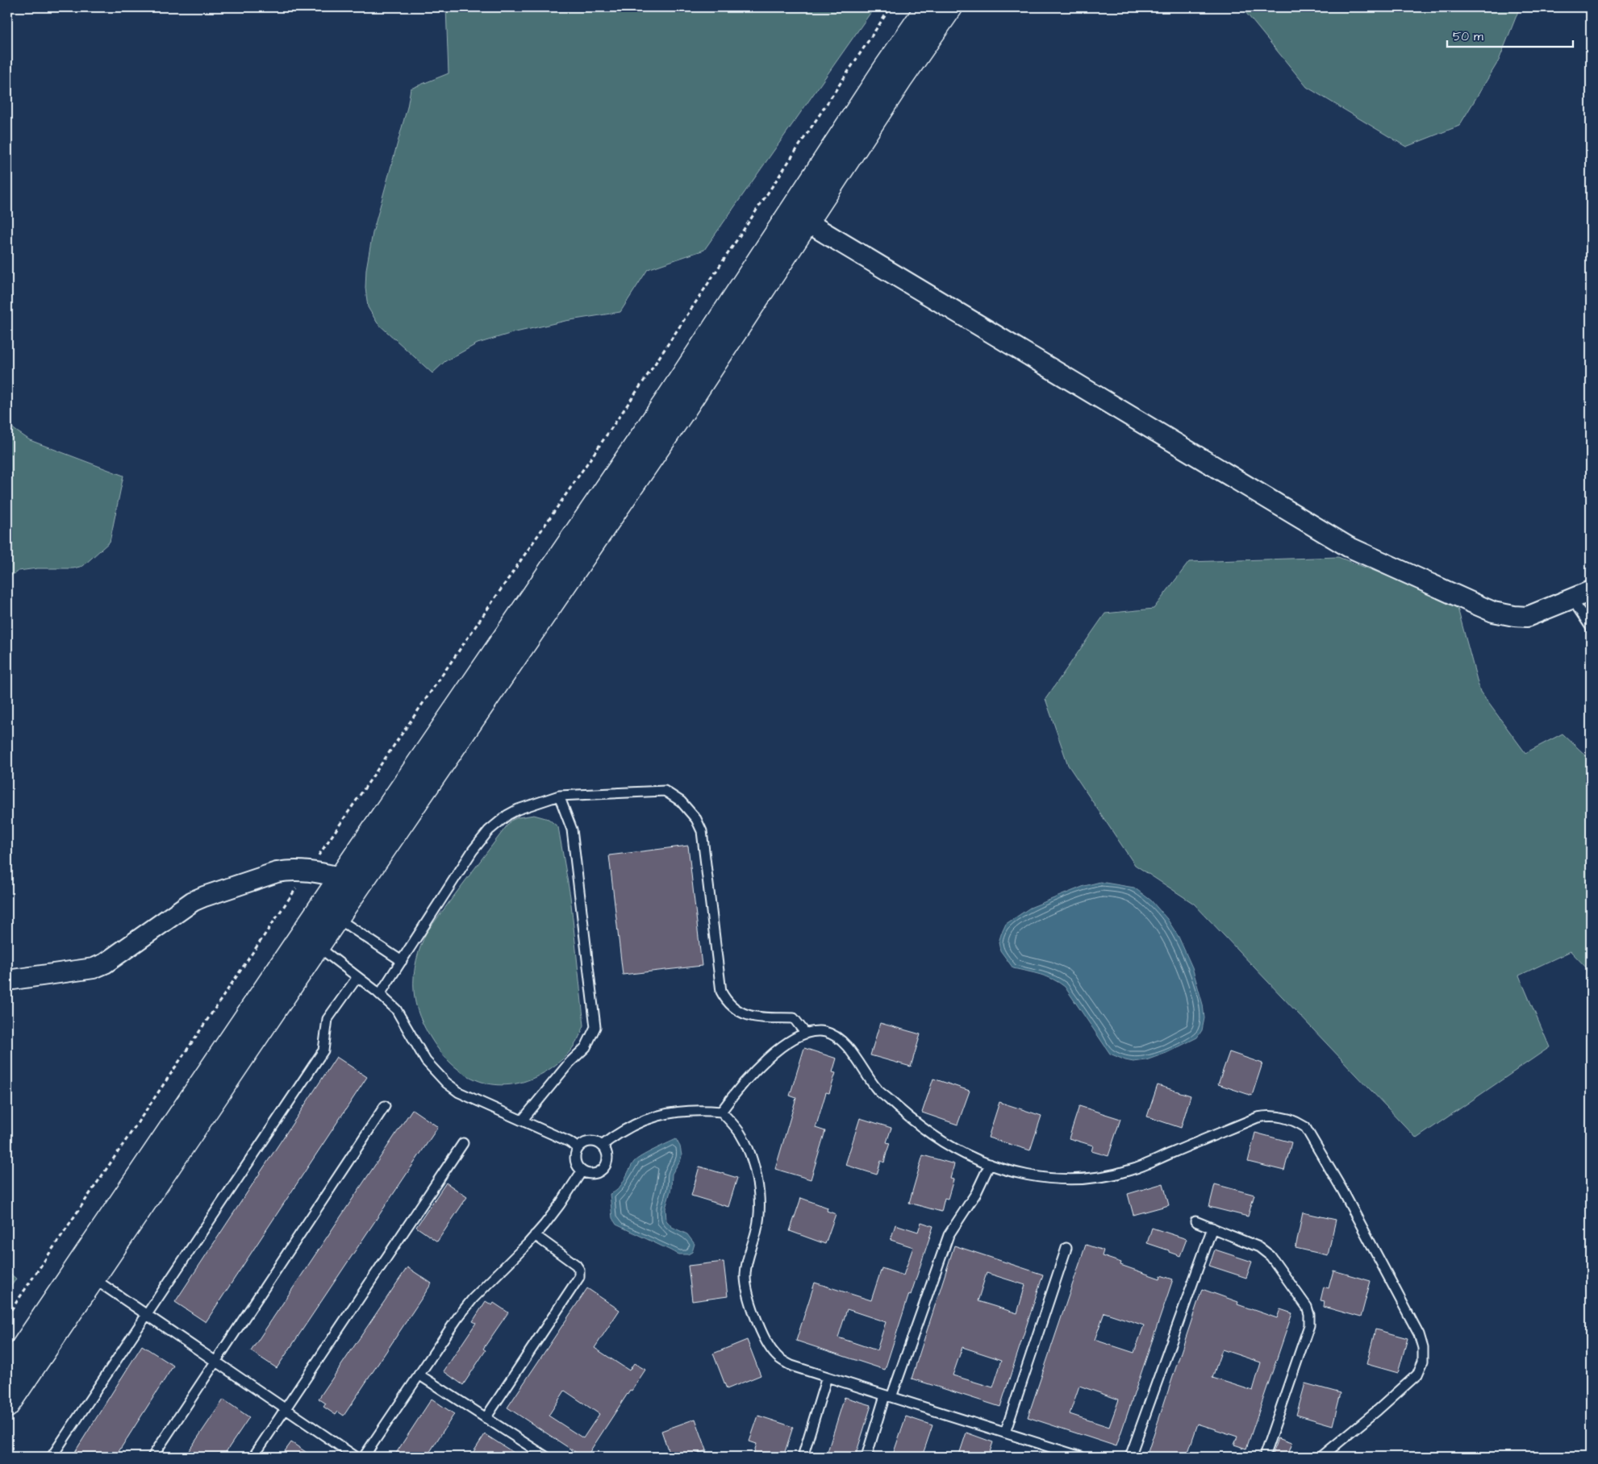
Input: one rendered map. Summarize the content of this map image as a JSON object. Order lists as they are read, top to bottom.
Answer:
{
  "scale_bar": "50 m"
}
